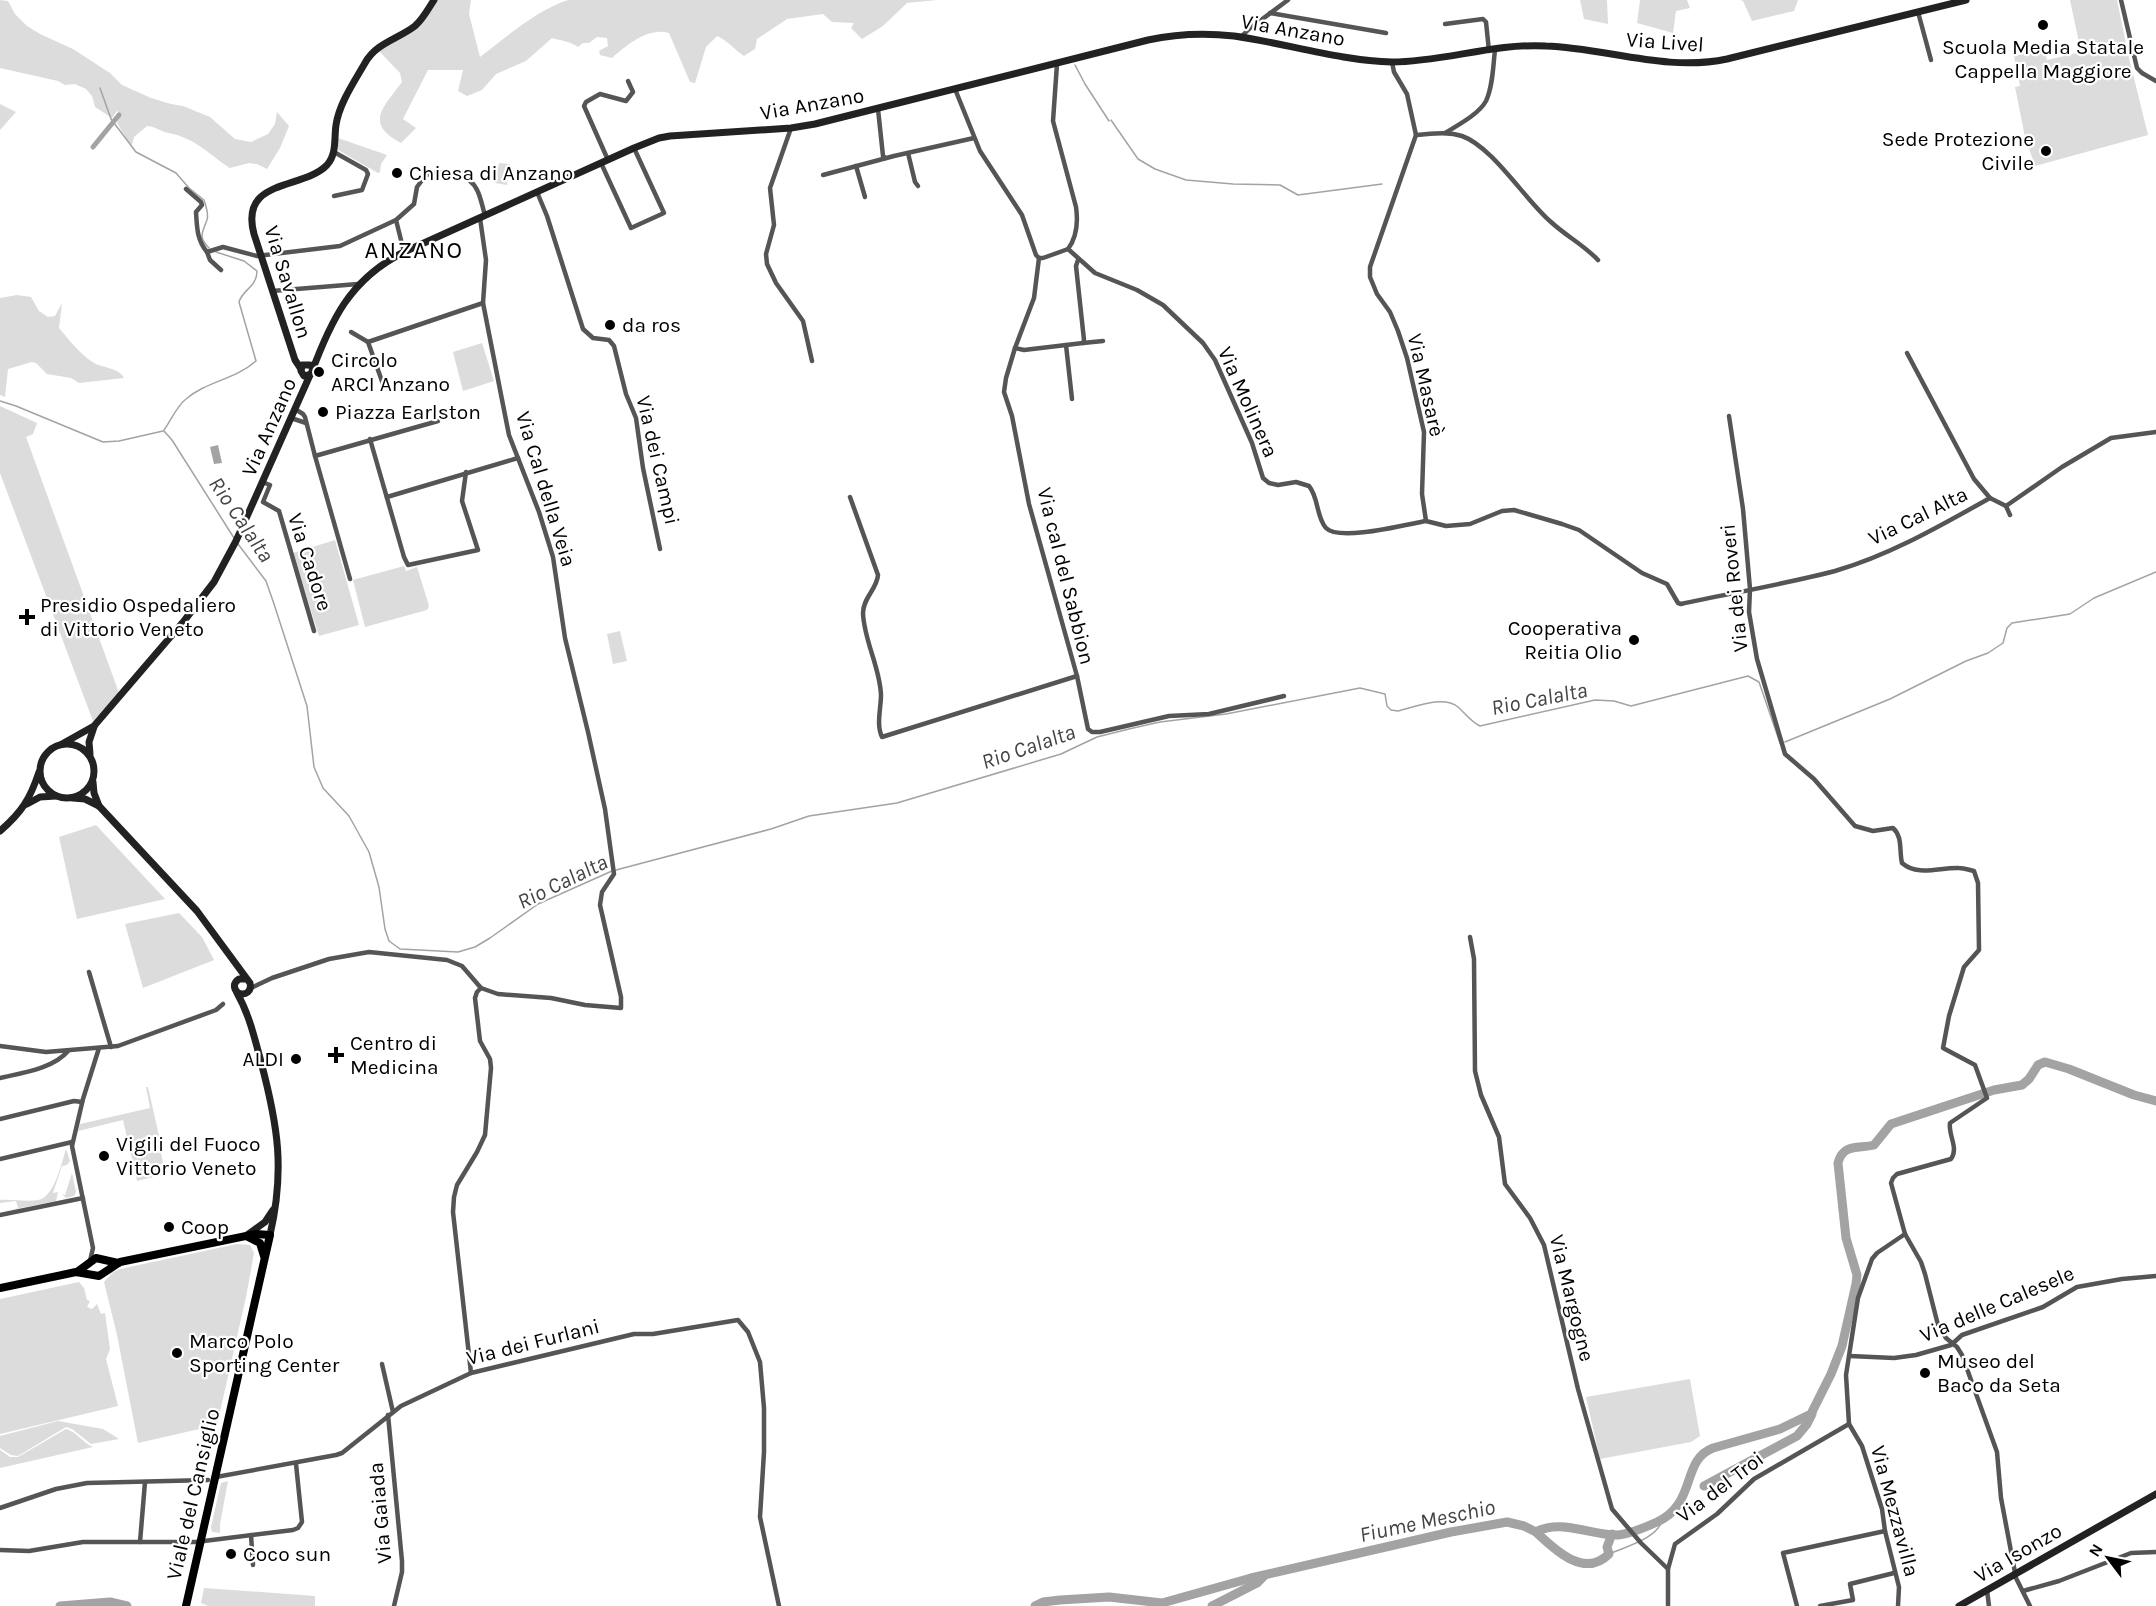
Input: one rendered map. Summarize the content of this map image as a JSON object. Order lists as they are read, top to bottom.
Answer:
{
  "streets": {
    "main road": [
      "Via Anzano",
      "Via Livel",
      "Via Savallon",
      "Viale del Cansiglio",
      "Via Isonzo"
    ],
    "street": [
      "Via Masarè",
      "Via Molinera",
      "Via dei Campi",
      "Via Cal della Veia",
      "Via Cal Alta",
      "Via Cadore",
      "Via cal del Sabbion",
      "Via dei Roveri",
      "Via Margogne",
      "Via delle Calesele",
      "Via dei Furlani",
      "Via del Troi",
      "Via Mezzavilla",
      "Via Gaiada"
    ]
  },
  "crossings": [
    ["Via Anzano", "Via Livel"],
    ["Via Anzano", "Via Savallon"],
    ["Via Anzano", "Via dei Campi"],
    ["Via Anzano", "Via Cal della Veia"],
    ["Via Anzano", "Via Cadore"],
    ["Via Masarè", "Via Molinera"],
    ["Via Masarè", "Via Cal Alta"],
    ["Via Molinera", "Via Cal Alta"],
    ["Via Cal Alta", "Via dei Roveri"],
    ["Via dei Roveri", "Via Mezzavilla"],
    ["Via Margogne", "Via del Troi"],
    ["Via delle Calesele", "Via Mezzavilla"],
    ["Via dei Furlani", "Viale del Cansiglio"],
    ["Via dei Furlani", "Via Gaiada"],
    ["Via del Troi", "Via Mezzavilla"]
  ],
  "districts": ["ANZANO"],
  "water": ["Rio Calalta", "Fiume Meschio"],
  "places": {
    "other": [
      "Scuola Media Statale Cappella Maggiore",
      "Sede Protezione Civile",
      "Chiesa di Anzano",
      "da ros",
      "Circolo ARCI Anzano",
      "Piazza Earlston",
      "Cooperativa Reitia Olio",
      "ALDI",
      "Vigili del Fuoco Vittorio Veneto",
      "Coop",
      "Marco Polo Sporting Center",
      "Museo del Baco da Seta",
      "Coco sun"
    ],
    "health": ["Presidio Ospedaliero di Vittorio Veneto", "Centro di Medicina"]
  },
  "north": "top left"
}
